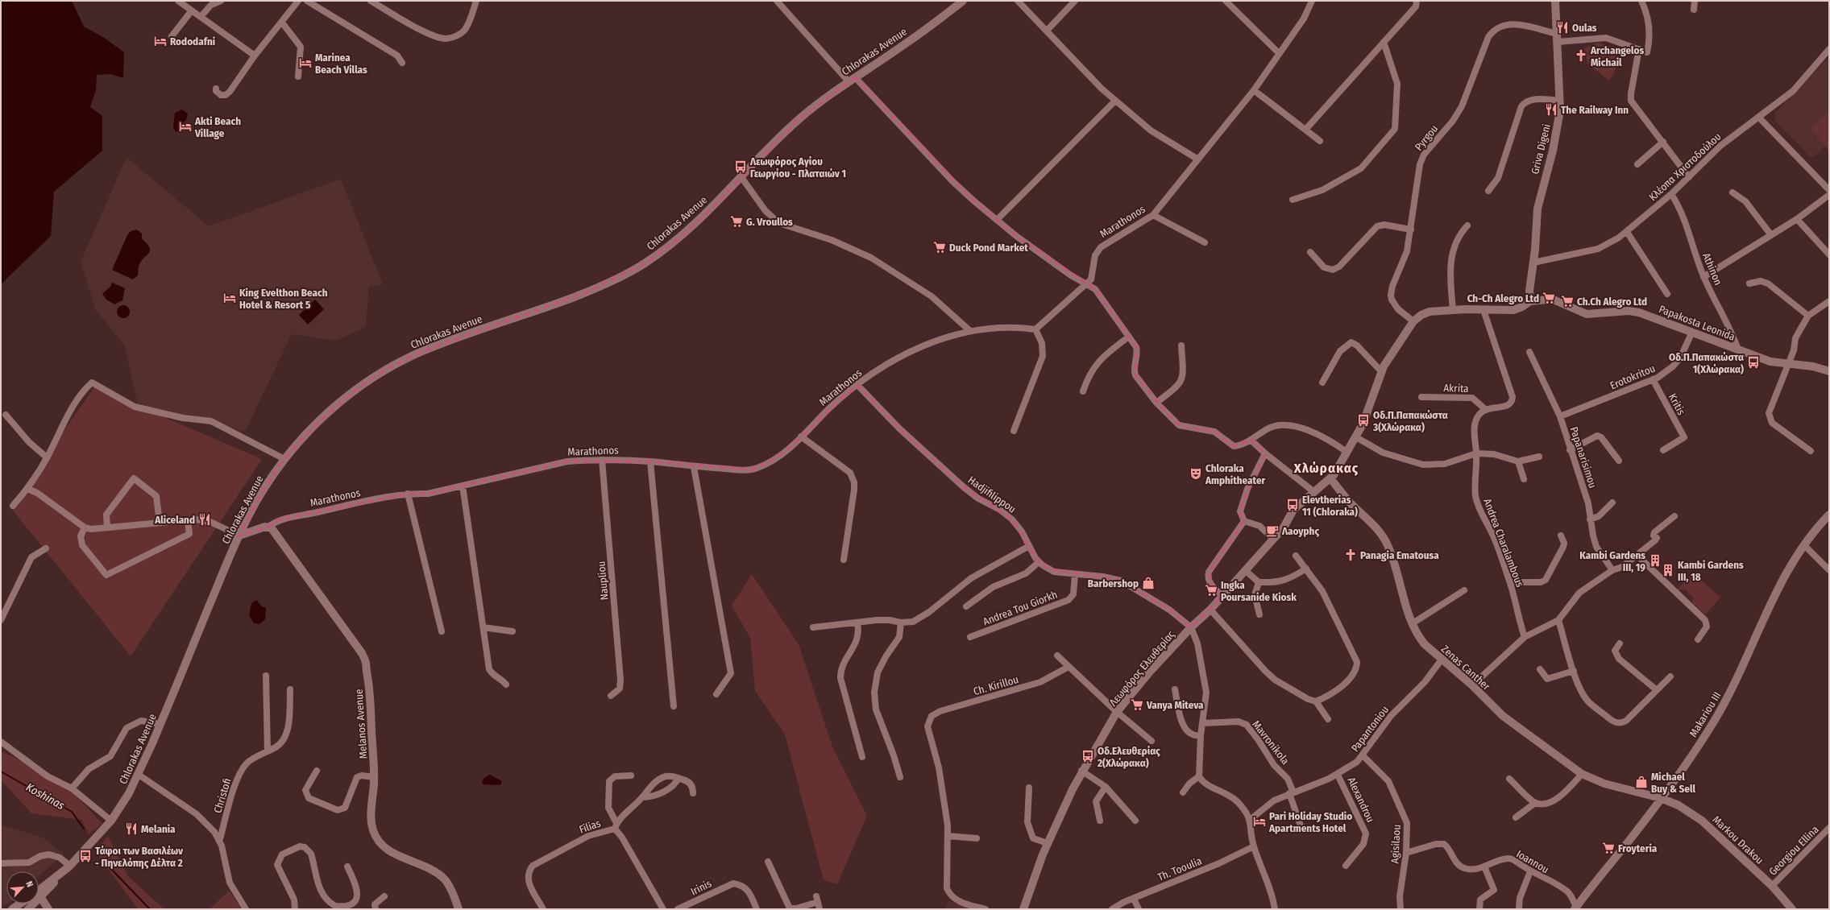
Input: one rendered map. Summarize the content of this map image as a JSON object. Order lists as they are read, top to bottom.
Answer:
{
  "streets": {
    "main road": [
      "Chlorakas Avenue",
      "Griva Digeni",
      "Marathonos",
      "Papakosta Leonida",
      "Zenas Canther",
      "Λεωφόρος Ελευθερίας",
      "Makariou III",
      "Melanos Avenue",
      "Markou Drakou"
    ],
    "street": [
      "Pyrgou",
      "Κλέοπα Χριστοδούλου",
      "Athinon",
      "Erotokritou",
      "Akrita",
      "Kritis",
      "Papanarisimou",
      "Hadjifilippou",
      "Andrea Charalambous",
      "Naupliou",
      "Andrea Tou Giorkh",
      "Ch. Kirillou",
      "Papantoniou",
      "Mavronikola",
      "Christofi",
      "Alexandrou",
      "Filias",
      "Agisilaou",
      "Georgiou Ellina",
      "Ioannou",
      "Th. Tooulia",
      "Irinis"
    ]
  },
  "crossings": [
    ["Chlorakas Avenue", "Marathonos"],
    ["Pyrgou", "Griva Digeni"],
    ["Pyrgou", "Papakosta Leonida"],
    ["Griva Digeni", "Κλέοπα Χριστοδούλου"],
    ["Griva Digeni", "Papakosta Leonida"],
    ["Κλέοπα Χριστοδούλου", "Athinon"],
    ["Marathonos", "Hadjifilippou"],
    ["Marathonos", "Naupliou"],
    ["Marathonos", "Melanos Avenue"],
    ["Athinon", "Papakosta Leonida"],
    ["Papakosta Leonida", "Erotokritou"],
    ["Papakosta Leonida", "Zenas Canther"],
    ["Papakosta Leonida", "Λεωφόρος Ελευθερίας"],
    ["Erotokritou", "Kritis"],
    ["Erotokritou", "Papanarisimou"],
    ["Akrita", "Andrea Charalambous"],
    ["Hadjifilippou", "Andrea Tou Giorkh"],
    ["Hadjifilippou", "Λεωφόρος Ελευθερίας"],
    ["Zenas Canther", "Λεωφόρος Ελευθερίας"],
    ["Zenas Canther", "Makariou III"],
    ["Zenas Canther", "Papantoniou"],
    ["Zenas Canther", "Markou Drakou"],
    ["Makariou III", "Markou Drakou"],
    ["Makariou III", "Ioannou"],
    ["Papantoniou", "Mavronikola"],
    ["Papantoniou", "Alexandrou"],
    ["Papantoniou", "Agisilaou"],
    ["Markou Drakou", "Georgiou Ellina"],
    ["Agisilaou", "Ioannou"]
  ],
  "districts": ["Χλώρακας"],
  "water": ["Koshinas"],
  "places": {
    "restaurant": [
      "Oulas",
      "The Railway Inn",
      "Aliceland",
      "Melania"
    ],
    "hotel": [
      "Rododafni",
      "Marinea Beach Villas",
      "Akti Beach Village",
      "King Evelthon Beach Hotel & Resort 5",
      "Pari Holiday Studio Apartments Hotel"
    ],
    "church": ["Archangelos Michail", "Panagia Ematousa"],
    "bus stop": [
      "Λεωφόρος Αγίου Γεωργίου - Πλαταιών 1",
      "Οδ.Π.Παπακώστα 1(Χλώρακα)",
      "Οδ.Π.Παπακώστα 3(Χλώρακα)",
      "Elevtherias 11 (Chloraka)",
      "Οδ.Ελευθερίας 2(Χλώρακα)",
      "Τάφοι των Βασιλέων - Πηνελόπης Δέλτα 2"
    ],
    "supermarket": [
      "G. Vroullos",
      "Duck Pond Market",
      "Ch-Ch Alegro Ltd",
      "Ch.Ch Alegro Ltd",
      "Ingka Poursanide Kiosk",
      "Vanya Miteva",
      "Froyteria"
    ],
    "theatre": ["Chloraka Amphitheater"],
    "cafe": ["Λaoyphς"],
    "building": ["Kambi Gardens III, 19", "Kambi Gardens III, 18"],
    "shop": ["Barbershop", "Michael Buy & Sell"]
  },
  "north": "top right"
}
